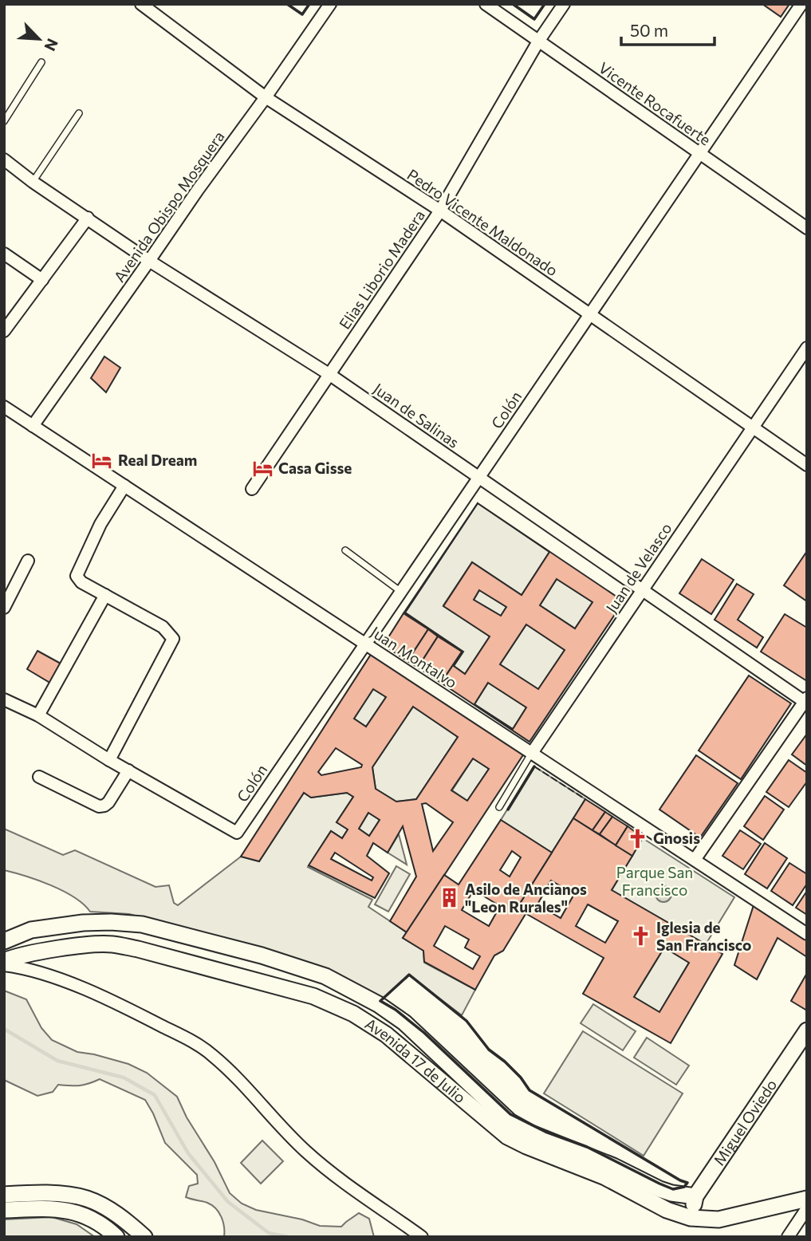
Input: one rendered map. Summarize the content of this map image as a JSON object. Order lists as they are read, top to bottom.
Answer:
{
  "streets": {
    "main road": ["Avenida 17 de Julio", "Miguel Oviedo"],
    "street": [
      "Vicente Rocafuerte",
      "Avenida Obispo Mosquera",
      "Pedro Vicente Maldonado",
      "Elias Liborio Madera",
      "Colón",
      "Juan de Salinas",
      "Juan de Velasco",
      "Juan Montalvo"
    ]
  },
  "crossings": [
    ["Vicente Rocafuerte", "Elias Liborio Madera"],
    ["Vicente Rocafuerte", "Colón"],
    ["Avenida Obispo Mosquera", "Pedro Vicente Maldonado"],
    ["Avenida Obispo Mosquera", "Juan de Salinas"],
    ["Avenida Obispo Mosquera", "Juan Montalvo"],
    ["Pedro Vicente Maldonado", "Elias Liborio Madera"],
    ["Pedro Vicente Maldonado", "Colón"],
    ["Pedro Vicente Maldonado", "Juan de Velasco"],
    ["Elias Liborio Madera", "Juan de Salinas"],
    ["Colón", "Juan de Salinas"],
    ["Colón", "Juan Montalvo"],
    ["Juan de Salinas", "Juan de Velasco"],
    ["Juan de Velasco", "Juan Montalvo"],
    ["Avenida 17 de Julio", "Miguel Oviedo"]
  ],
  "parks": ["Parque San Francisco"],
  "places": {
    "hotel": ["Real Dream", "Casa Gisse"],
    "church": ["Gnosis", "Iglesia de San Francisco"],
    "building": ["Asilo de Ancianos \"Leon Rurales\""]
  },
  "scale_bar": "50 m",
  "north": "bottom right"
}
